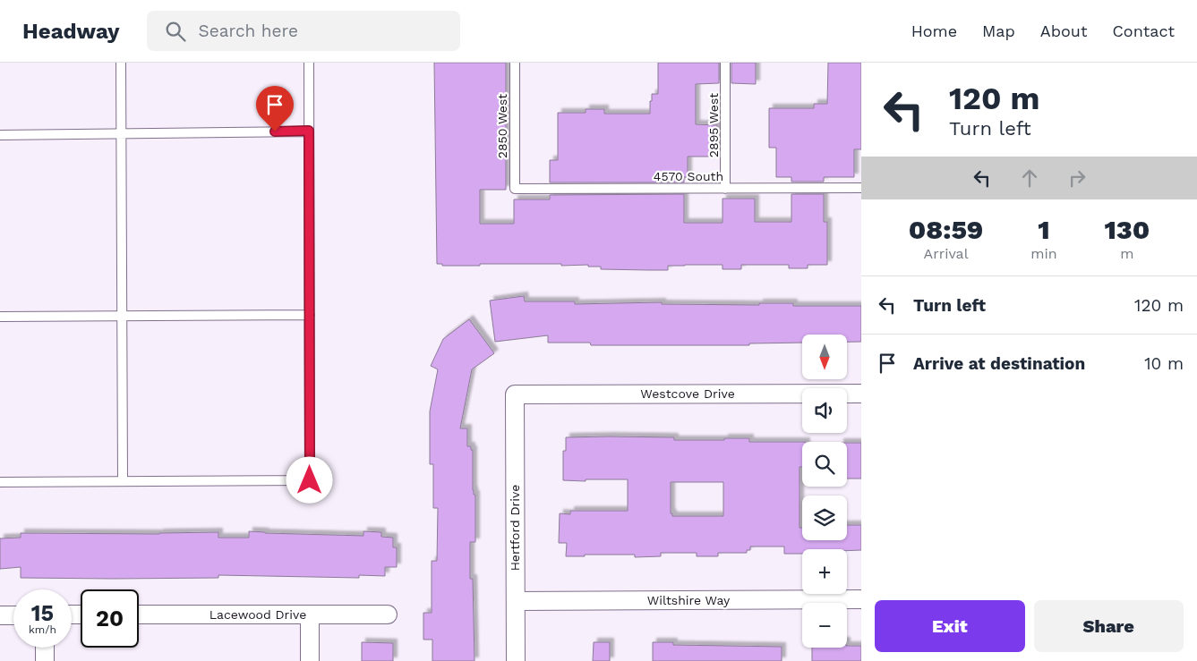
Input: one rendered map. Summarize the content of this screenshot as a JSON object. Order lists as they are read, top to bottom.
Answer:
{
  "streets": {
    "street": [
      "Westcove Drive",
      "Hertford Drive",
      "Wiltshire Way",
      "Lacewood Drive"
    ],
    "lane": ["2895 West", "2850 West", "4570 South"]
  },
  "crossings": [
    ["2895 West", "4570 South"],
    ["2850 West", "4570 South"],
    ["Westcove Drive", "Hertford Drive"],
    ["Hertford Drive", "Wiltshire Way"]
  ],
  "north": "bottom",
  "page": {
    "header": "Headway",
    "search": "Search here",
    "nav": [
      "Home",
      "Map",
      "About",
      "Contact"
    ],
    "turn": ["120 m", "Turn left"],
    "eta": [
      "08:59",
      "Arrival",
      "1",
      "min",
      "130",
      "m"
    ],
    "list": [
      {
        "name": "Turn left",
        "value": "120 m"
      },
      {
        "name": "Arrive at destination",
        "value": "10 m"
      }
    ],
    "map_buttons": ["+", "−"],
    "speed": "15 km/h",
    "limit": "20",
    "buttons": ["Exit", "Share"]
  }
}
